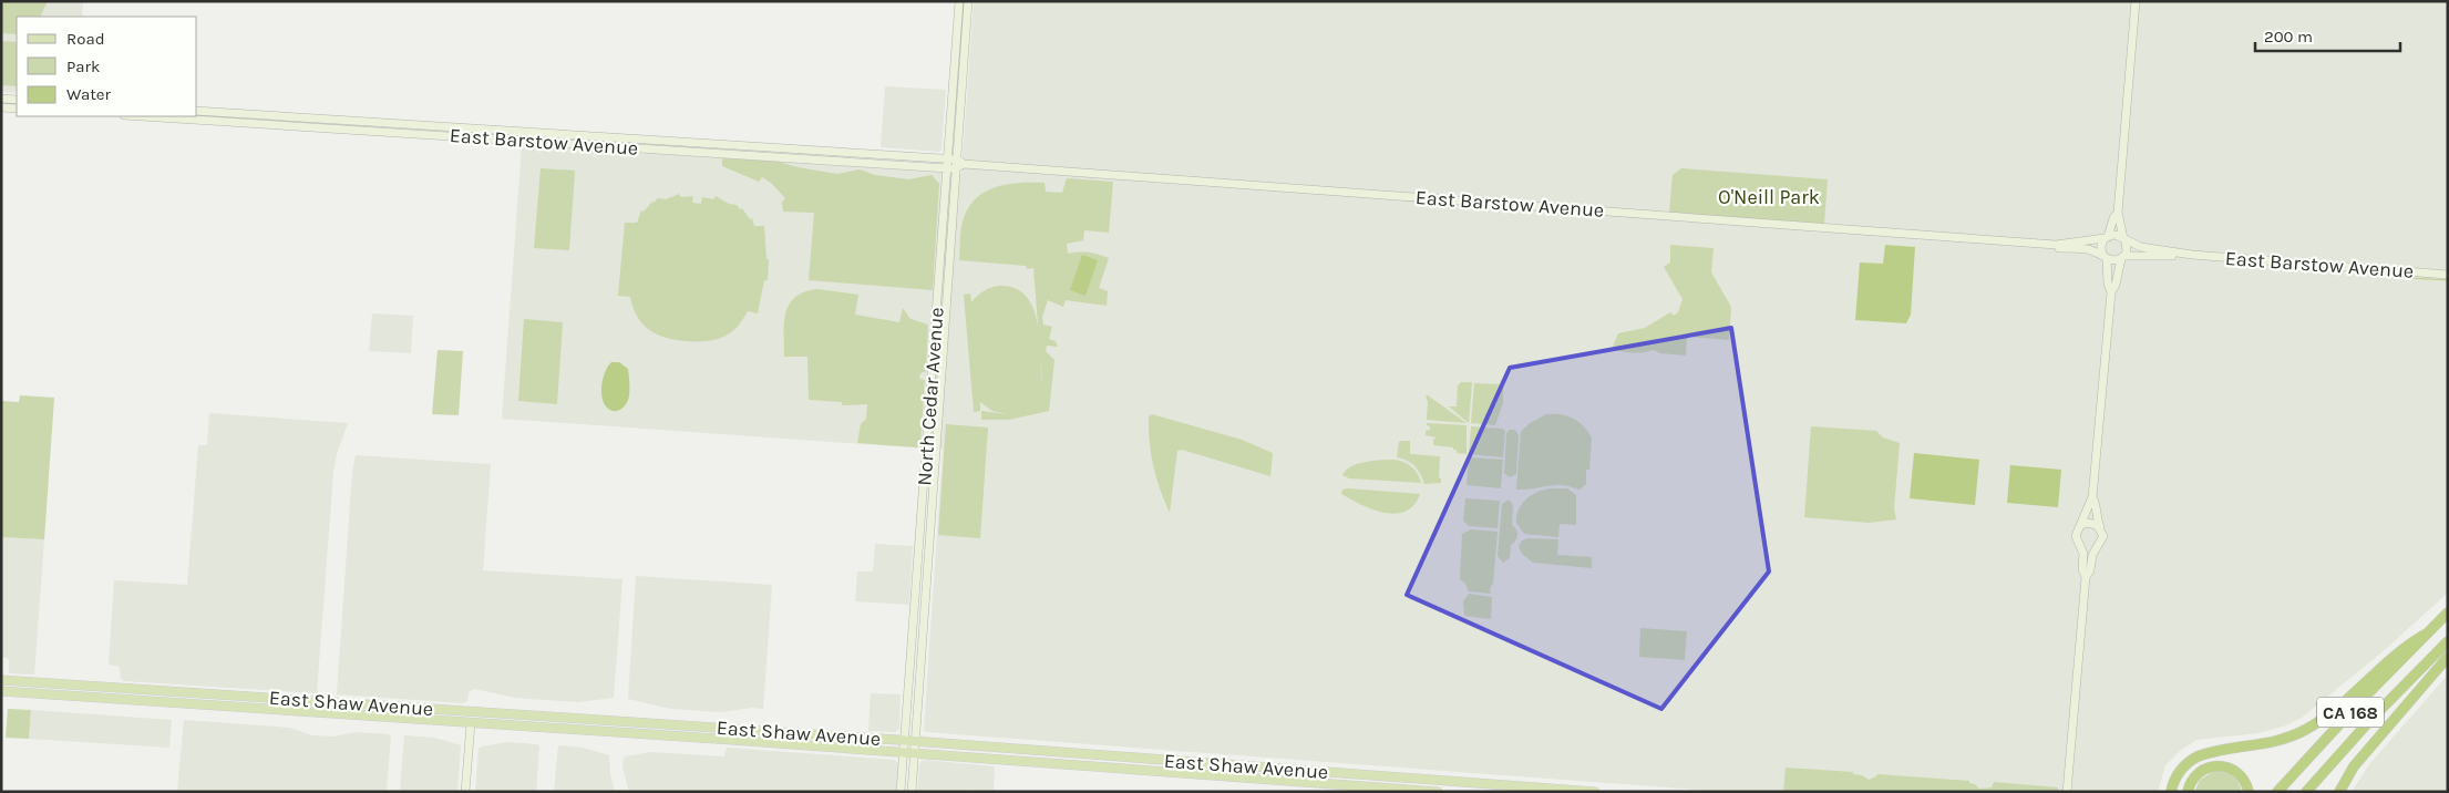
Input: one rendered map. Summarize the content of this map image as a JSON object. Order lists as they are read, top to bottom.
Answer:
{
  "streets": {
    "highway": ["CA 168"],
    "main road": ["East Barstow Avenue", "North Cedar Avenue", "East Shaw Avenue"]
  },
  "crossings": [
    ["East Barstow Avenue", "North Cedar Avenue"],
    ["North Cedar Avenue", "East Shaw Avenue"]
  ],
  "parks": ["O'Neill Park"],
  "legend": ["Road", "Park", "Water"],
  "scale_bar": "200 m"
}
